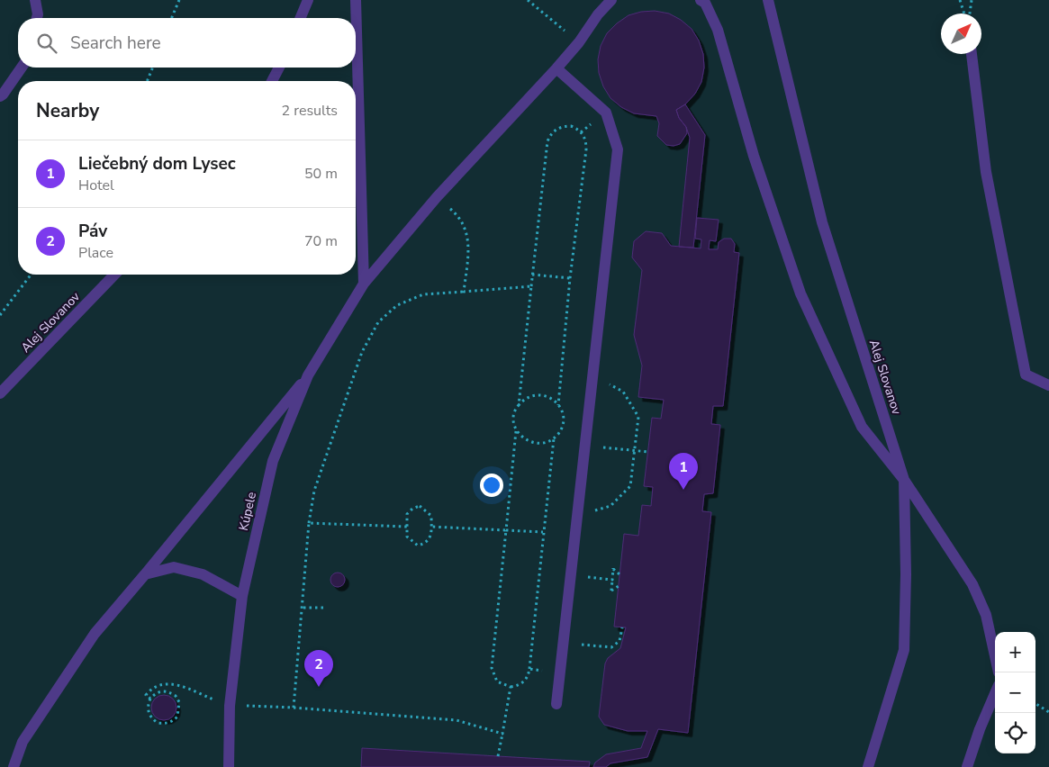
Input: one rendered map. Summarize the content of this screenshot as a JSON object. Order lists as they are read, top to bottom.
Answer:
{
  "streets": {
    "lane": ["Alej Slovanov", "Kúpele"]
  },
  "north": "top right",
  "page": {
    "search": "Search here",
    "heading": ["Nearby", "2 results"],
    "list": [
      {
        "mark": "1",
        "name": "Liečebný dom Lysec",
        "note": "Hotel",
        "value": "50 m"
      },
      {
        "mark": "2",
        "name": "Páv",
        "note": "Place",
        "value": "70 m"
      }
    ],
    "pins": ["1", "2"],
    "map_buttons": ["+", "−"]
  }
}
